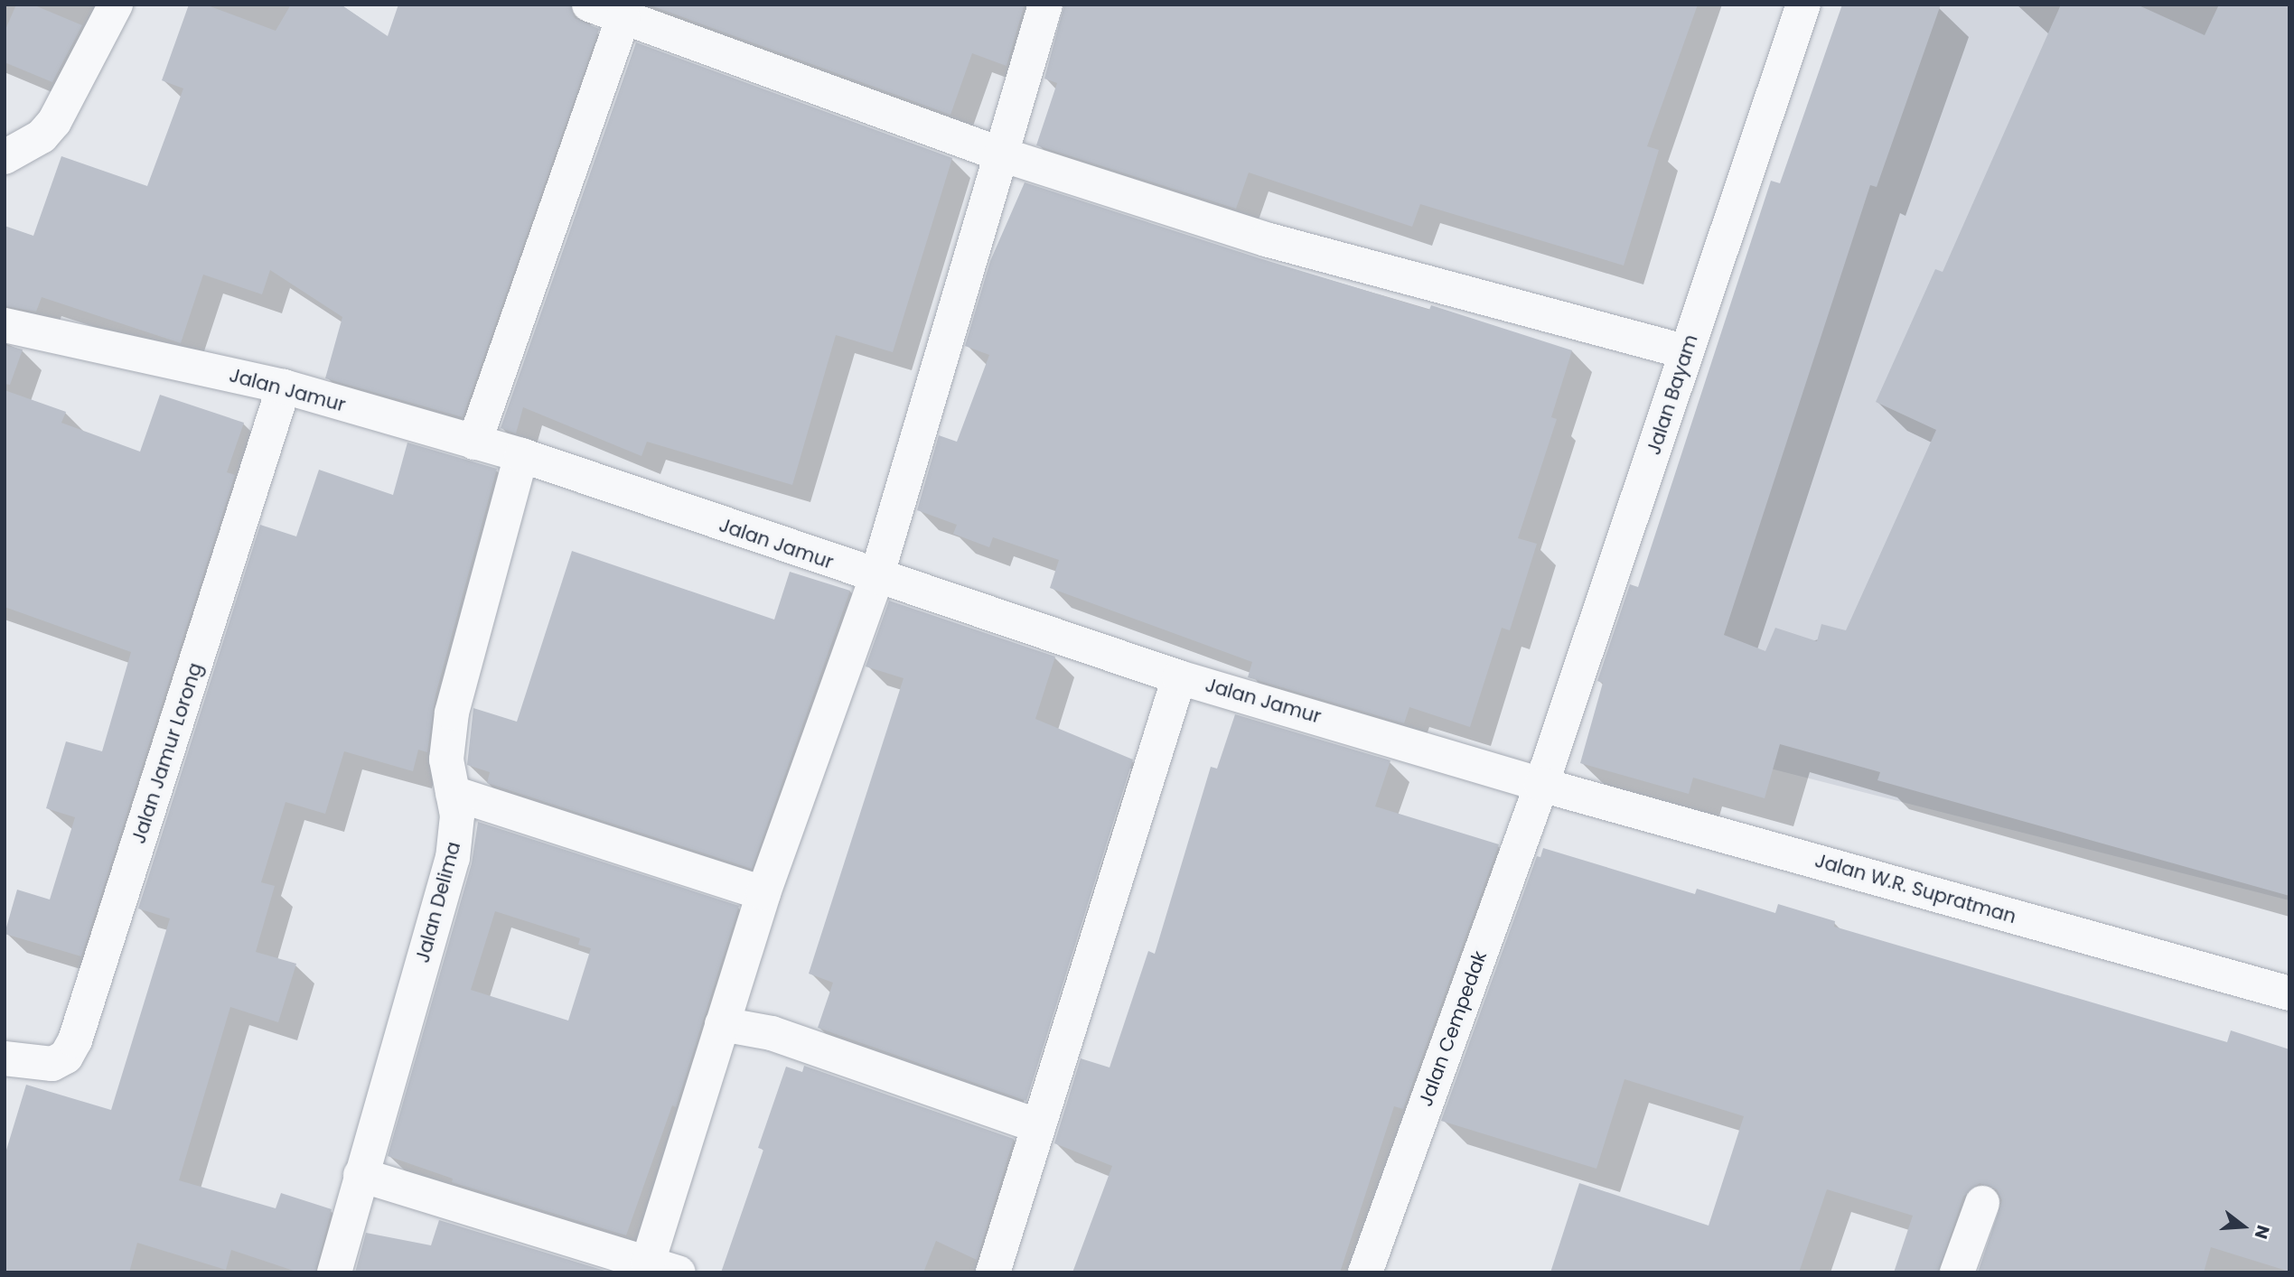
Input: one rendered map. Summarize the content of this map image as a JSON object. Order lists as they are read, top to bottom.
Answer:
{
  "streets": {
    "street": [
      "Jalan Jamur",
      "Jalan Bayam",
      "Jalan Jamur Lorong",
      "Jalan W.R. Supratman",
      "Jalan Delima",
      "Jalan Cempedak"
    ]
  },
  "crossings": [
    ["Jalan Jamur", "Jalan Bayam"],
    ["Jalan Jamur", "Jalan Jamur Lorong"],
    ["Jalan Jamur", "Jalan W.R. Supratman"],
    ["Jalan Jamur", "Jalan Delima"],
    ["Jalan Jamur", "Jalan Cempedak"],
    ["Jalan Bayam", "Jalan W.R. Supratman"],
    ["Jalan Bayam", "Jalan Cempedak"],
    ["Jalan W.R. Supratman", "Jalan Cempedak"]
  ],
  "north": "right"
}
